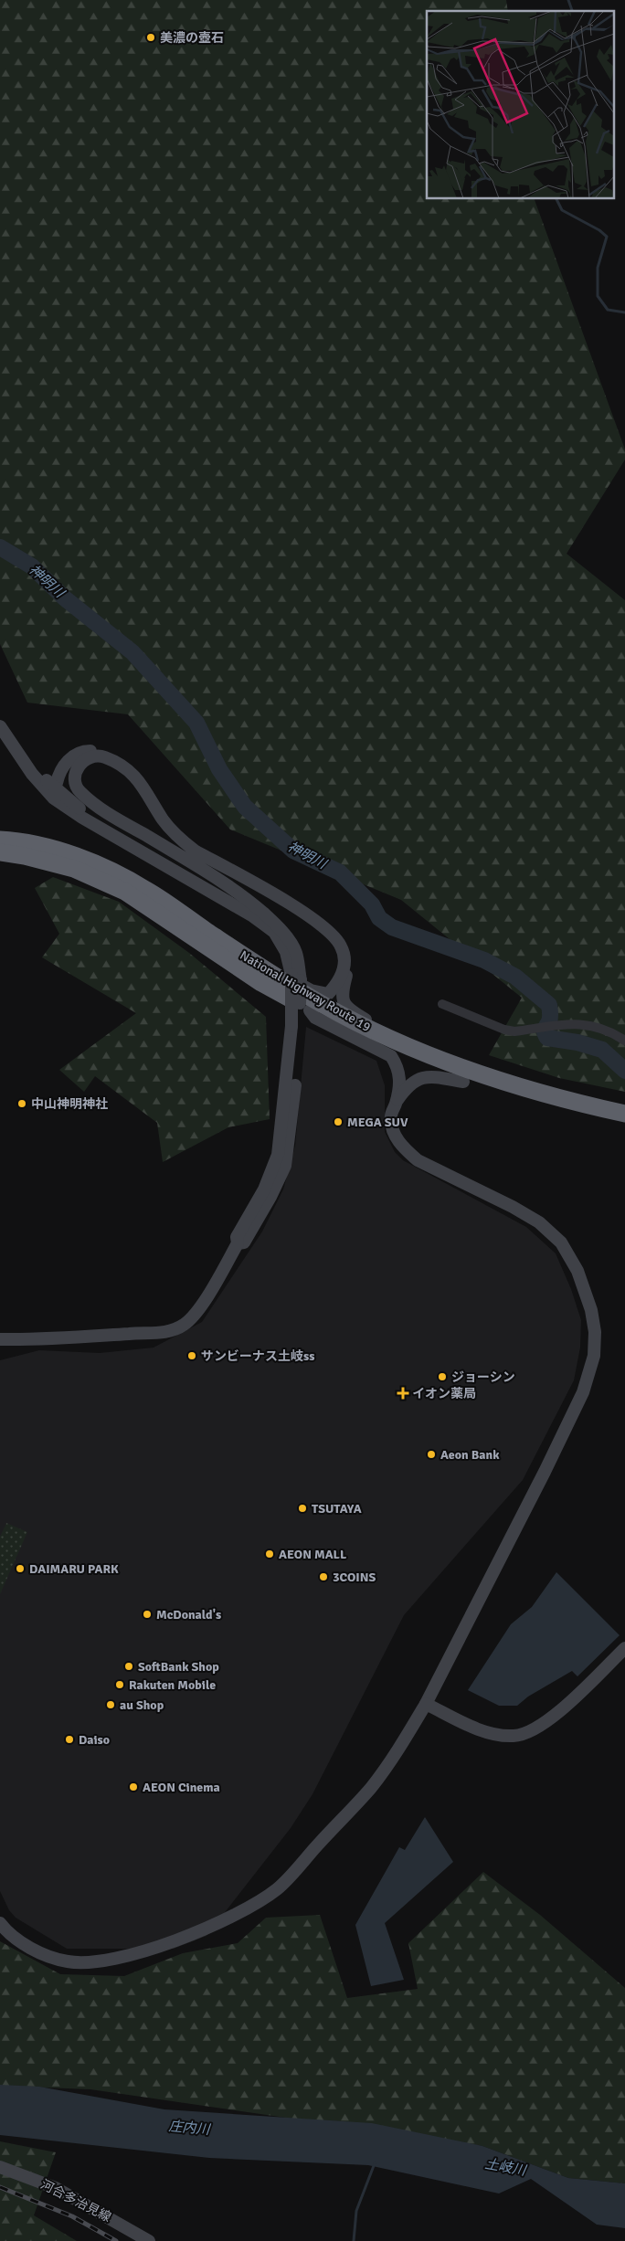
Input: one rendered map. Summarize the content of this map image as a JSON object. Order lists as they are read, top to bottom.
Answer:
{
  "streets": {
    "highway": ["National Highway Route 19"],
    "street": ["河合多治見線"]
  },
  "water": ["神明川", "庄内川", "土岐川"],
  "places": {
    "other": [
      "美濃の壺石",
      "中山神明神社",
      "MEGA SUV",
      "サンビーナス土岐ss",
      "ジョーシン",
      "Aeon Bank",
      "TSUTAYA",
      "AEON MALL",
      "DAIMARU PARK",
      "3COINS",
      "McDonald's",
      "SoftBank Shop",
      "Rakuten Mobile",
      "au Shop",
      "Daiso",
      "AEON Cinema"
    ],
    "health": ["イオン薬局"]
  }
}
